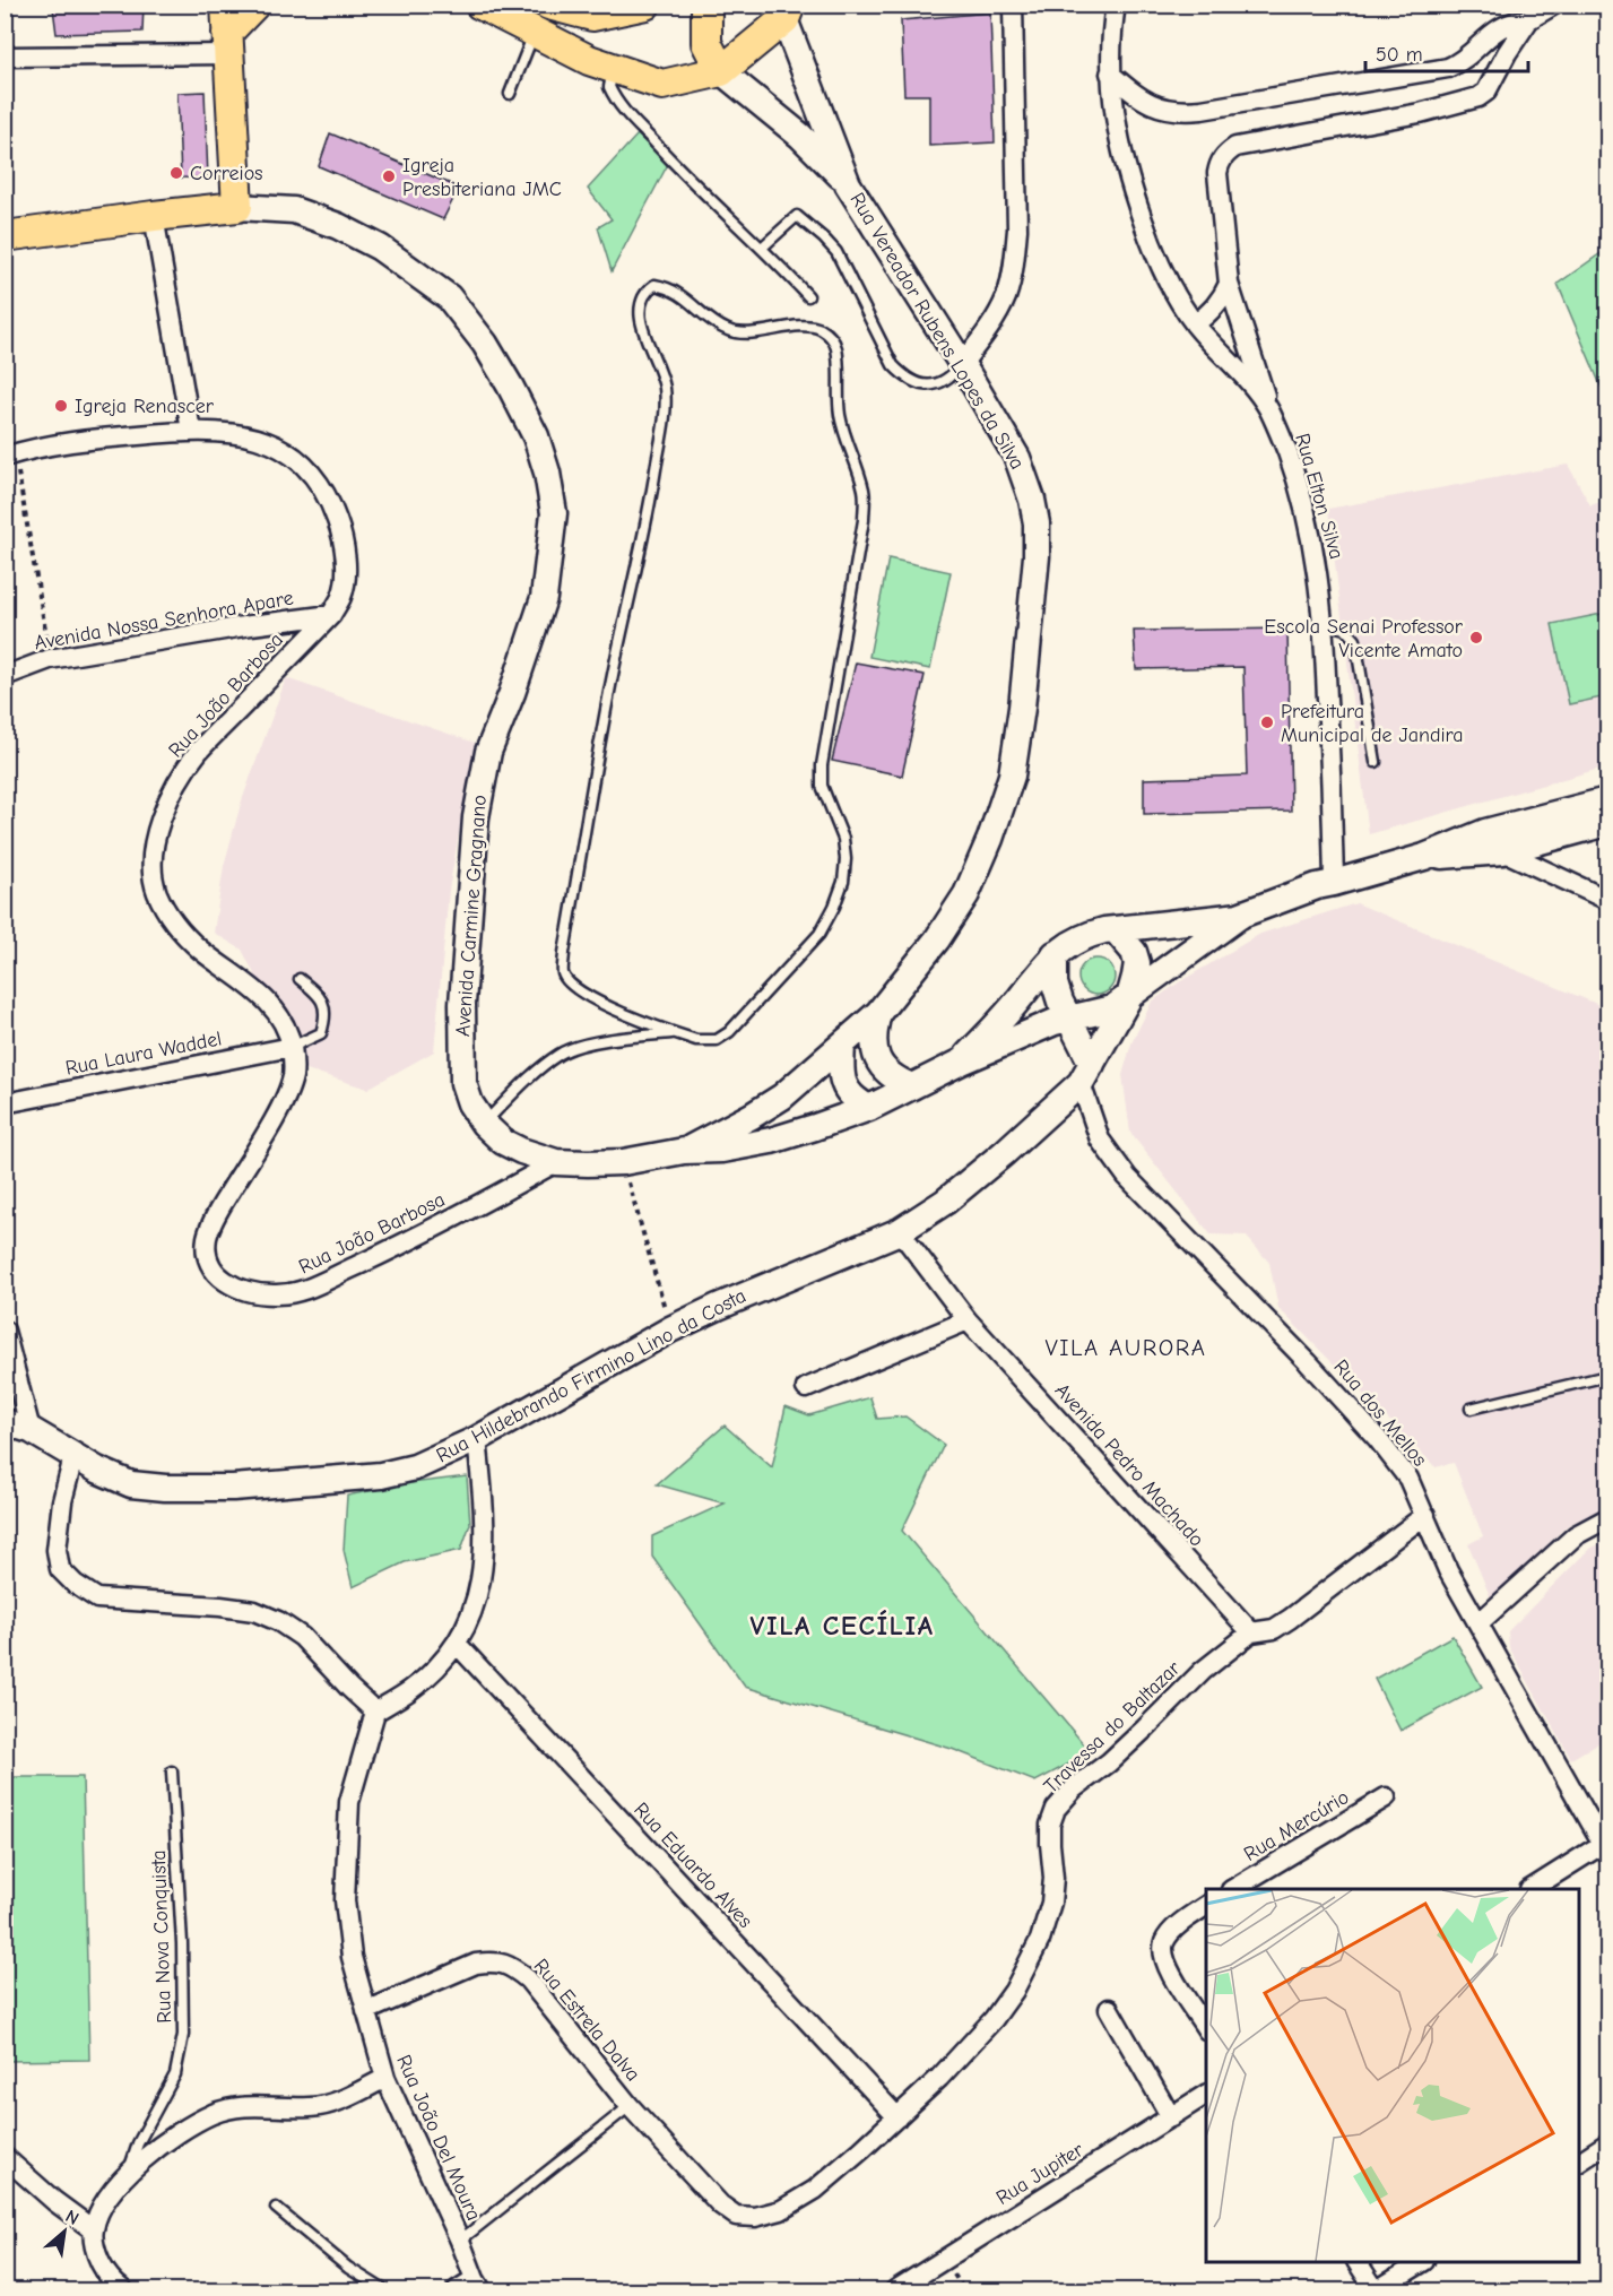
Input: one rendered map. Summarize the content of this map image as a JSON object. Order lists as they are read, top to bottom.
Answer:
{
  "streets": {
    "main road": ["Rua Vereador Rubens Lopes da Silva", "Avenida Carmine Gragnano"],
    "street": [
      "Rua Elton Silva",
      "Avenida Nossa Senhora Apare",
      "Rua João Barbosa",
      "Rua Laura Waddel",
      "Rua Hildebrando Firmino Lino da Costa",
      "Rua dos Mellos",
      "Avenida Pedro Machado",
      "Travessa do Baltazar",
      "Rua Mercúrio",
      "Rua Eduardo Alves",
      "Rua Estrela Dalva",
      "Rua João Del Moura",
      "Rua Jupiter"
    ],
    "lane": ["Rua Nova Conquista"]
  },
  "crossings": [
    ["Rua Vereador Rubens Lopes da Silva", "Avenida Carmine Gragnano"],
    ["Rua Elton Silva", "Avenida Carmine Gragnano"],
    ["Avenida Nossa Senhora Apare", "Rua João Barbosa"],
    ["Rua João Barbosa", "Avenida Carmine Gragnano"],
    ["Rua João Barbosa", "Rua Laura Waddel"],
    ["Avenida Carmine Gragnano", "Rua Hildebrando Firmino Lino da Costa"],
    ["Rua Hildebrando Firmino Lino da Costa", "Rua dos Mellos"],
    ["Rua Hildebrando Firmino Lino da Costa", "Avenida Pedro Machado"],
    ["Rua dos Mellos", "Travessa do Baltazar"],
    ["Avenida Pedro Machado", "Travessa do Baltazar"],
    ["Travessa do Baltazar", "Rua Eduardo Alves"],
    ["Travessa do Baltazar", "Rua Estrela Dalva"],
    ["Rua Estrela Dalva", "Rua João Del Moura"]
  ],
  "districts": ["VILA AURORA", "VILA CECÍLIA"],
  "places": [
    "Correios",
    "Igreja Presbiteriana JMC",
    "Igreja Renascer",
    "Escola Senai Professor Vicente Amato",
    "Prefeitura Municipal de Jandira"
  ],
  "scale_bar": "50 m",
  "north": "top right"
}
